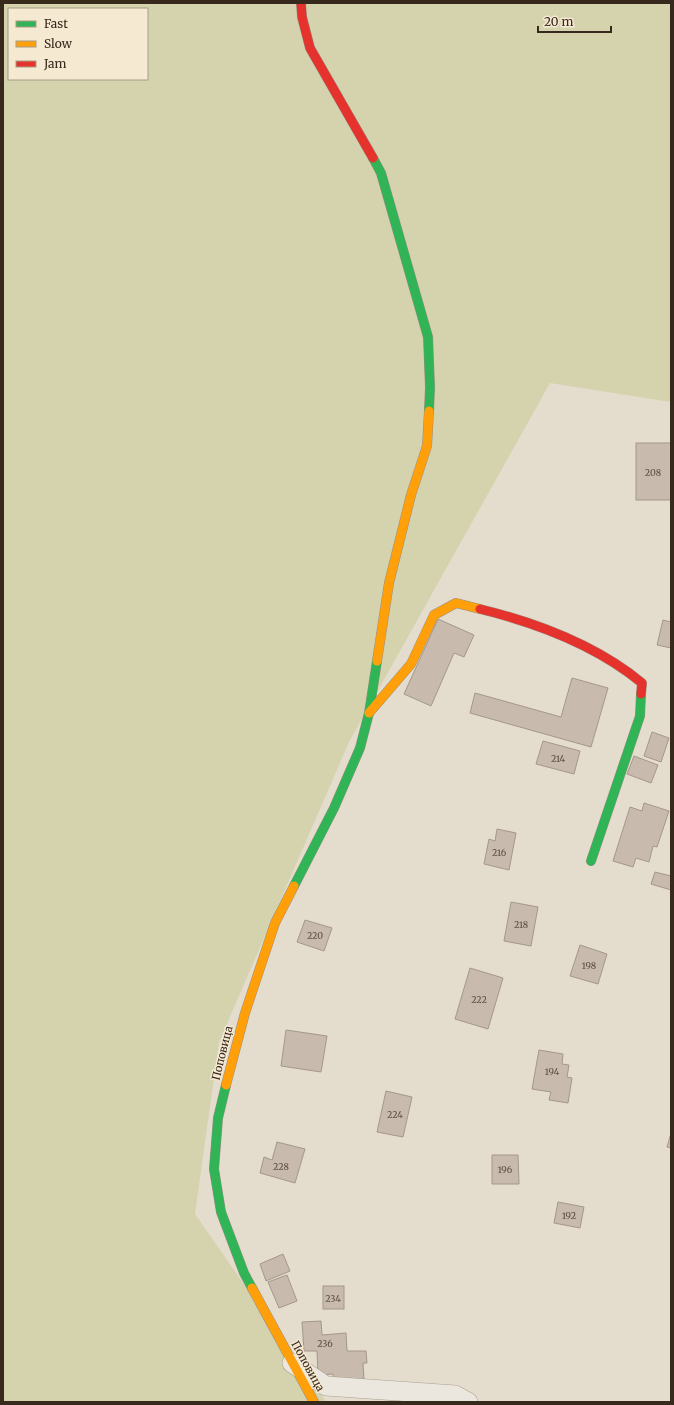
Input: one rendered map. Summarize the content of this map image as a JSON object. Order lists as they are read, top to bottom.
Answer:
{
  "streets": {
    "street": ["Поповица"]
  },
  "house_numbers": [
    "208",
    "214",
    "216",
    "218",
    "220",
    "198",
    "222",
    "194",
    "224",
    "228",
    "196",
    "192",
    "234",
    "236"
  ],
  "legend": ["Fast", "Slow", "Jam"],
  "scale_bar": "20 m"
}
